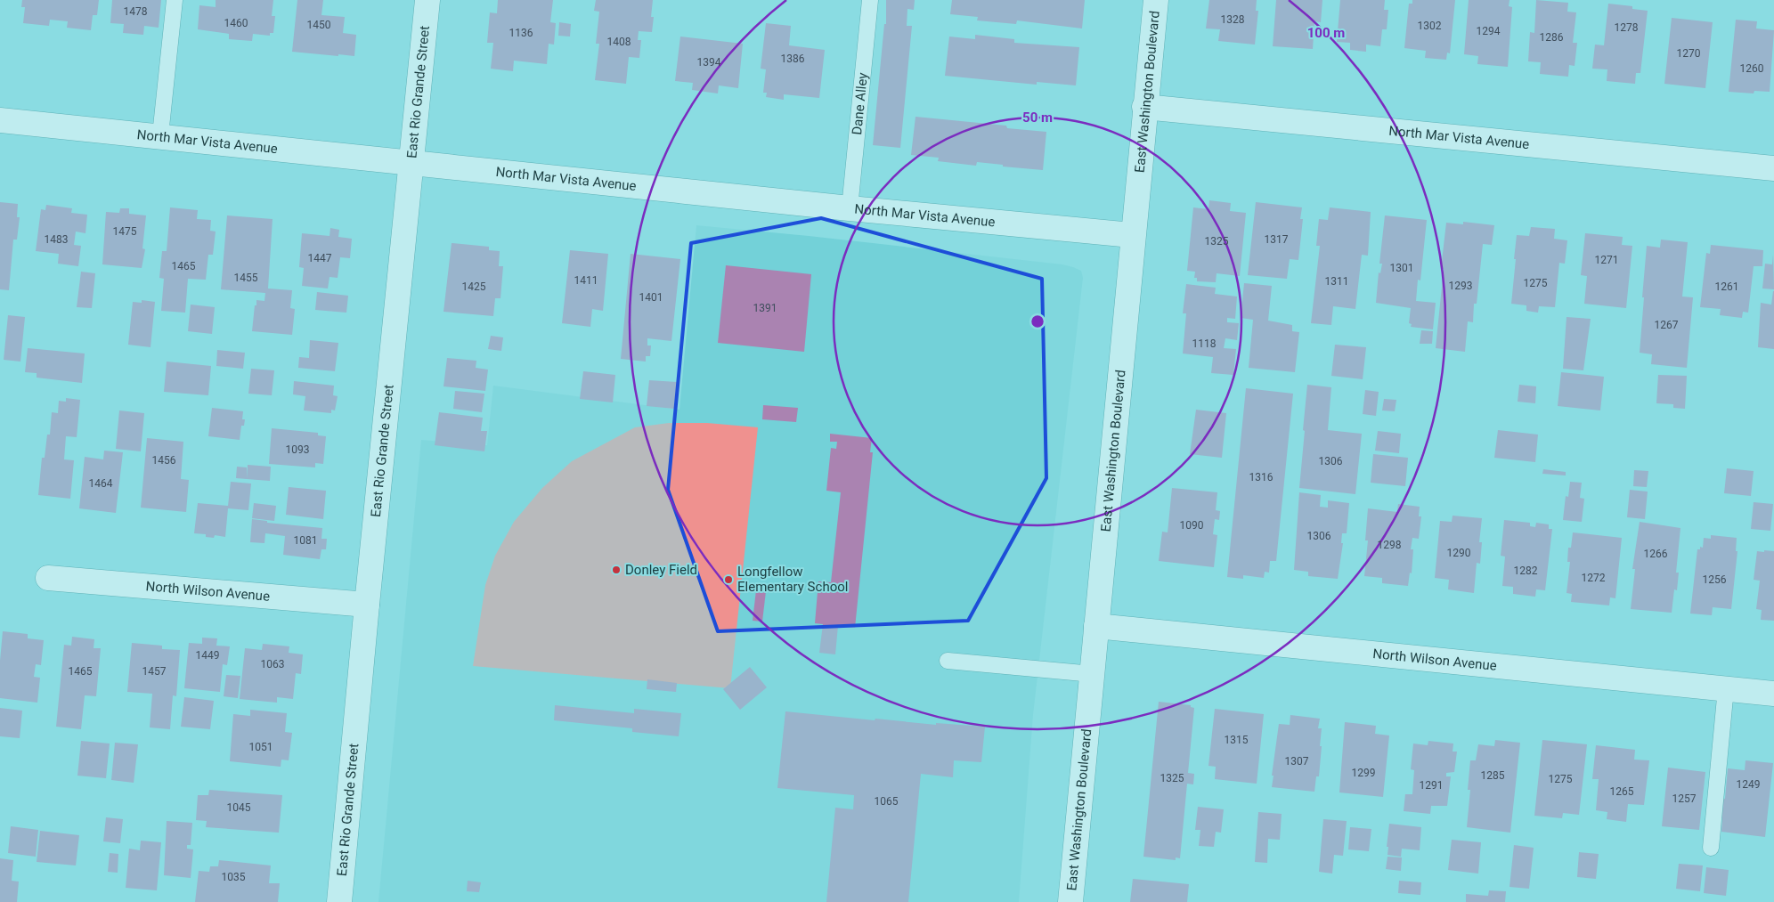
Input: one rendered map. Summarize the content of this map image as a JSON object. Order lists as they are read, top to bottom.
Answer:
{
  "streets": {
    "street": [
      "East Rio Grande Street",
      "East Washington Boulevard",
      "North Mar Vista Avenue",
      "North Wilson Avenue"
    ],
    "lane": ["Dane Alley"]
  },
  "crossings": [
    ["East Rio Grande Street", "North Mar Vista Avenue"],
    ["East Rio Grande Street", "North Wilson Avenue"],
    ["East Washington Boulevard", "North Mar Vista Avenue"],
    ["East Washington Boulevard", "North Wilson Avenue"],
    ["Dane Alley", "North Mar Vista Avenue"]
  ],
  "places": ["Donley Field", "Longfellow Elementary School"],
  "house_numbers": [
    "1478",
    "1328",
    "1460",
    "1450",
    "1302",
    "1278",
    "1294",
    "1136",
    "1286",
    "1408",
    "1270",
    "1386",
    "1394",
    "1260",
    "1475",
    "1483",
    "1317",
    "1325",
    "1447",
    "1271",
    "1465",
    "1301",
    "1455",
    "1411",
    "1311",
    "1275",
    "1293",
    "1425",
    "1261",
    "1401",
    "1391",
    "1267",
    "1118",
    "1093",
    "1456",
    "1306",
    "1316",
    "1464",
    "1090",
    "1306",
    "1081",
    "1298",
    "1290",
    "1266",
    "1282",
    "1272",
    "1256",
    "1449",
    "1063",
    "1465",
    "1457",
    "1315",
    "1051",
    "1307",
    "1299",
    "1285",
    "1325",
    "1275",
    "1249",
    "1291",
    "1265",
    "1257",
    "1065",
    "1045",
    "1035"
  ],
  "rings": ["100 m", "50 m"]
}
